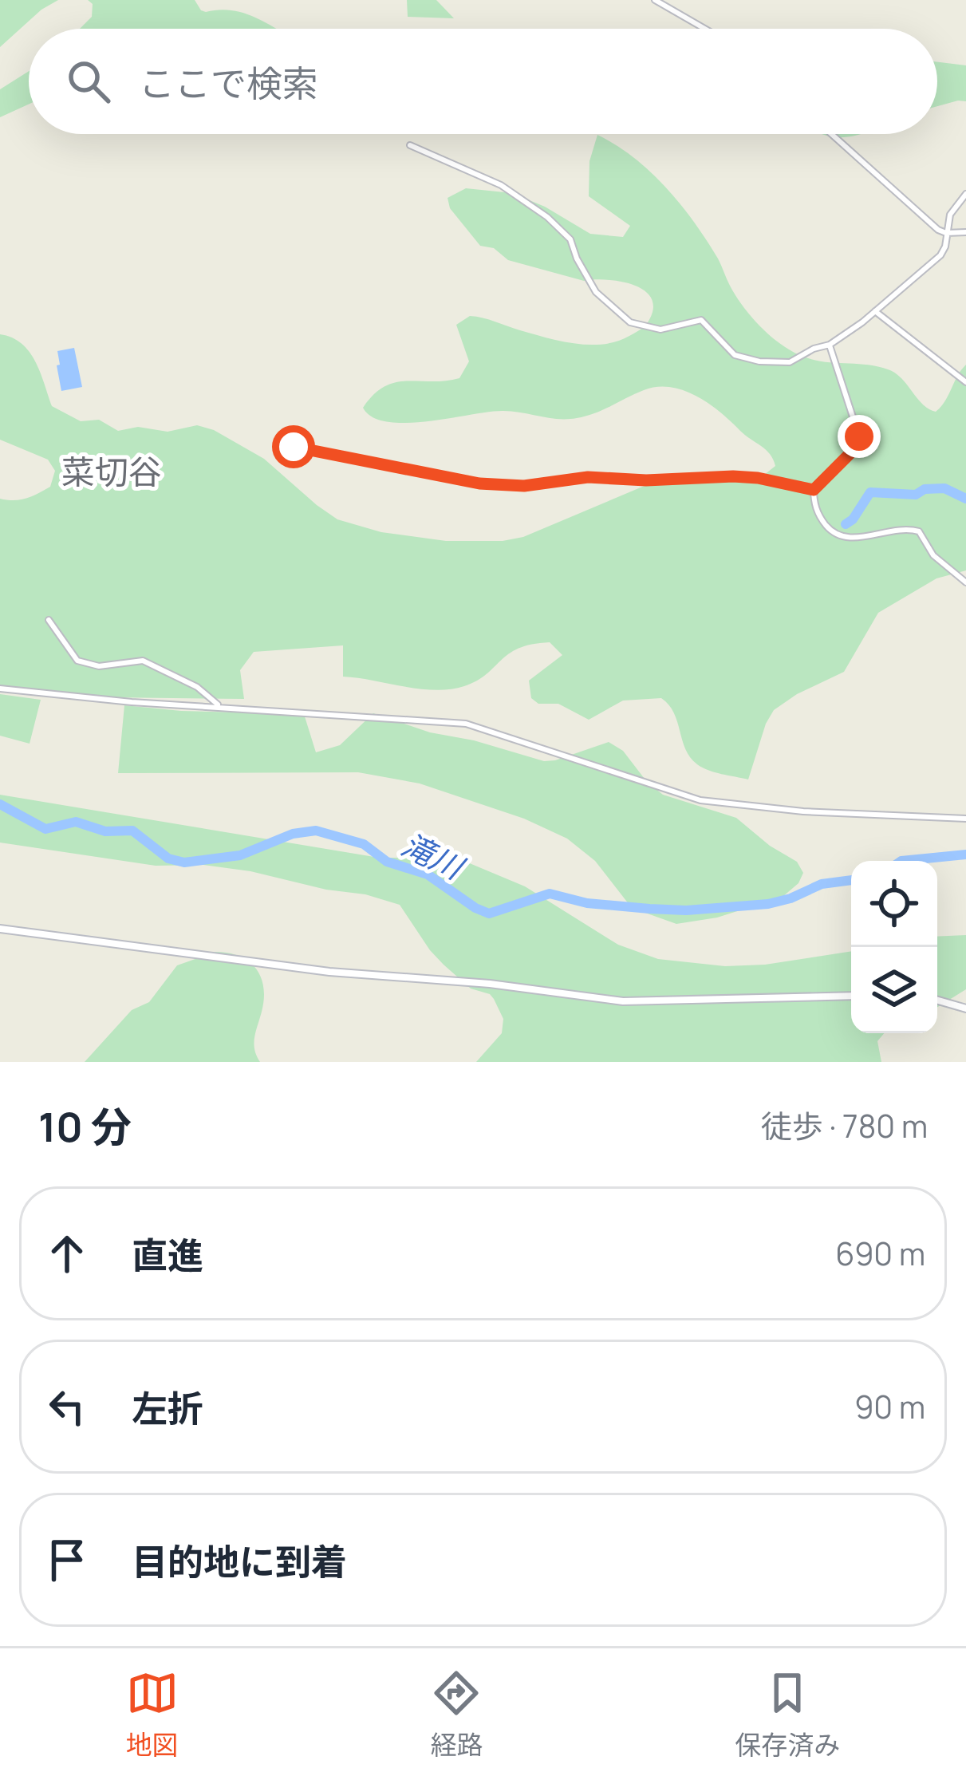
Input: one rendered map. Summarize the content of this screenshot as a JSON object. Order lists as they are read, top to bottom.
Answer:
{
  "districts": ["菜切谷"],
  "water": ["滝川"],
  "page": {
    "search": "ここで検索",
    "heading": ["10 分", "徒歩 · 780 m"],
    "list": [
      ["直進", "690 m"],
      ["左折", "90 m"],
      "目的地に到着"
    ],
    "nav": ["地図", "経路", "保存済み"]
  }
}
